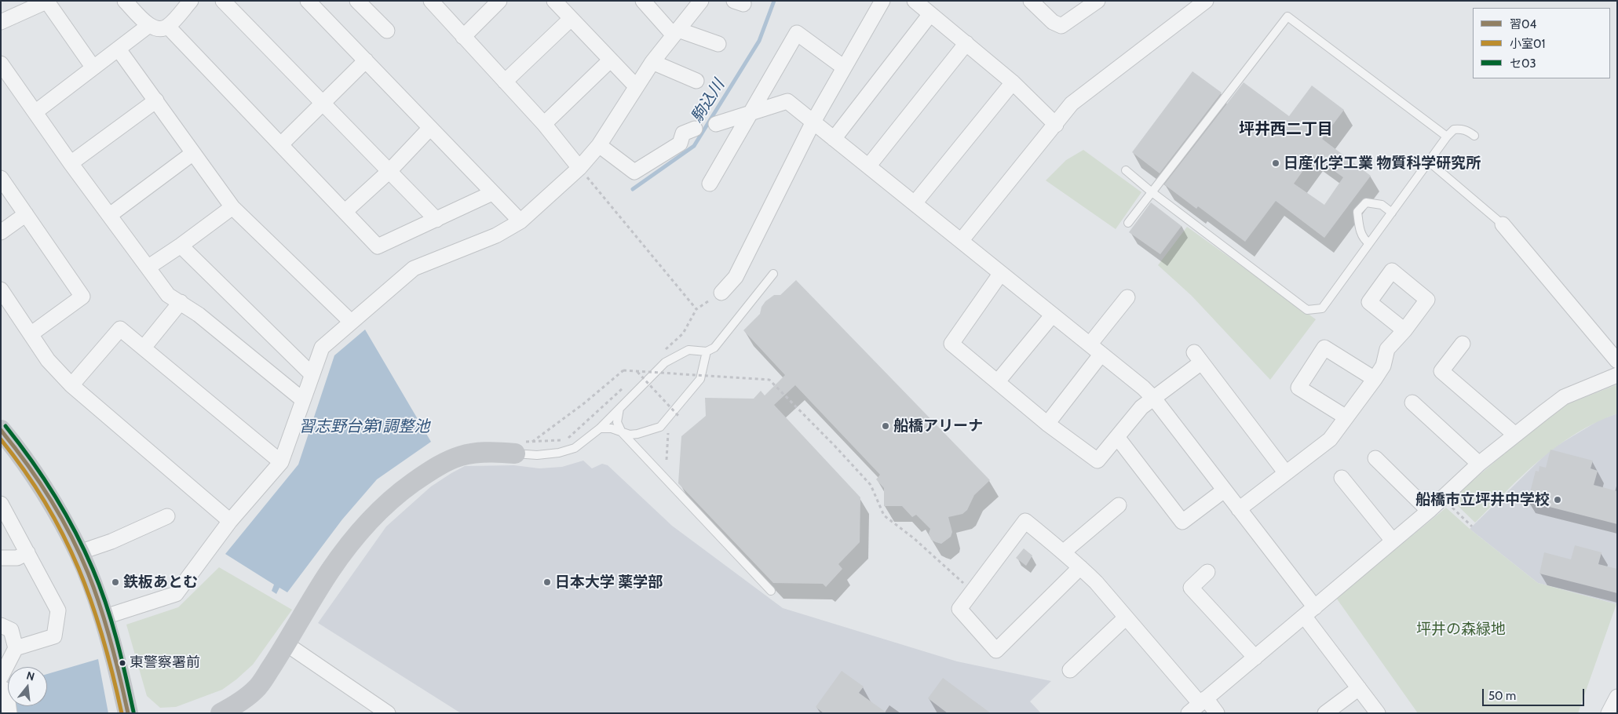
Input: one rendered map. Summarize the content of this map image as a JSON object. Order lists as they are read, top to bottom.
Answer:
{
  "districts": ["坪井西二丁目"],
  "water": ["駒込川", "習志野台第1調整池"],
  "parks": ["坪井の森緑地"],
  "places": [
    "日産化学工業 物質科学研究所",
    "船橋アリーナ",
    "船橋市立坪井中学校",
    "鉄板あとむ",
    "日本大学 薬学部",
    "東警察署前"
  ],
  "lines": ["transit line セ03", "transit line 習04", "transit line 小室01"],
  "legend": ["習04", "小室01", "セ03"],
  "scale_bar": "50 m",
  "north": "top"
}
